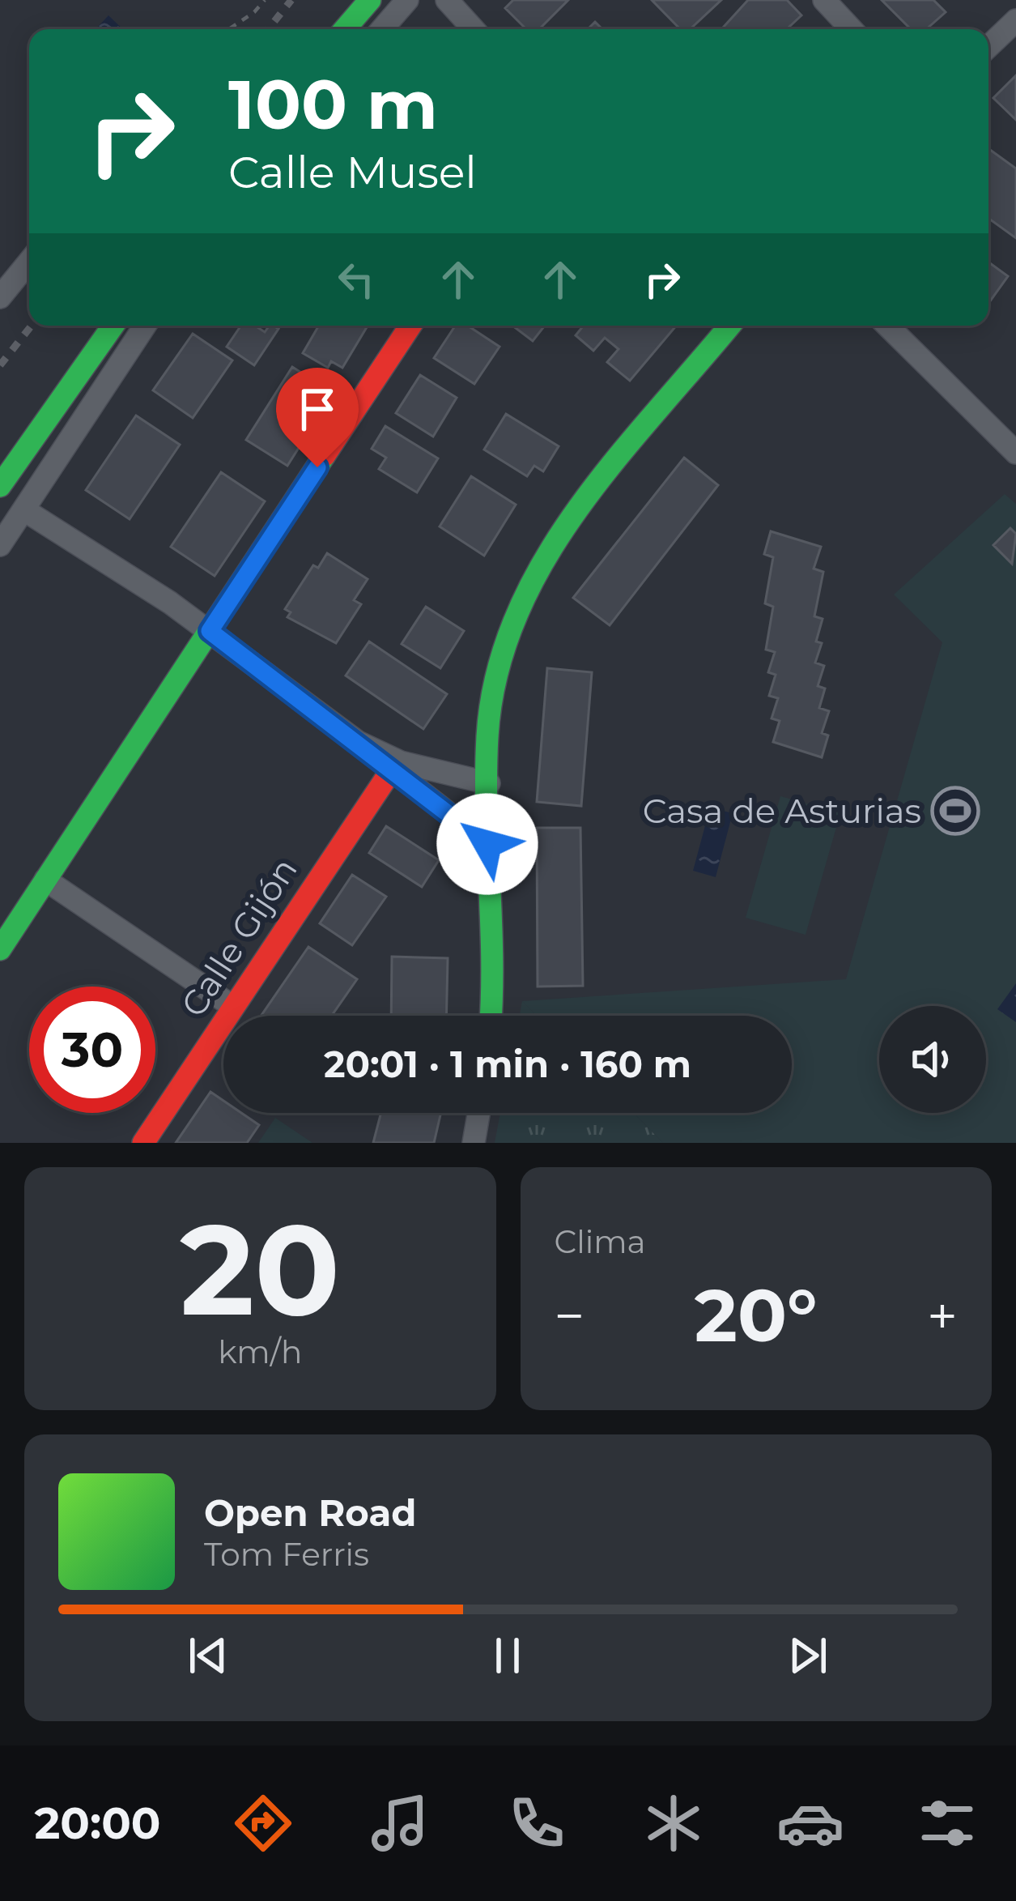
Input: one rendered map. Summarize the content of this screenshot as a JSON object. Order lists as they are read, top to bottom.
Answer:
{
  "streets": {
    "street": ["Calle Gijón"]
  },
  "places": {
    "sports": ["Casa de Asturias"]
  },
  "page": {
    "turn": ["100 m", "Calle Musel"],
    "limit": "30",
    "trip": "20:01 · 1 min · 160 m",
    "tile": [
      ["20", "km/h"],
      "Clima"
    ],
    "heat": ["−", "20°", "+"],
    "song": ["Open Road", "Tom Ferris"],
    "tabs": "20:00"
  }
}
